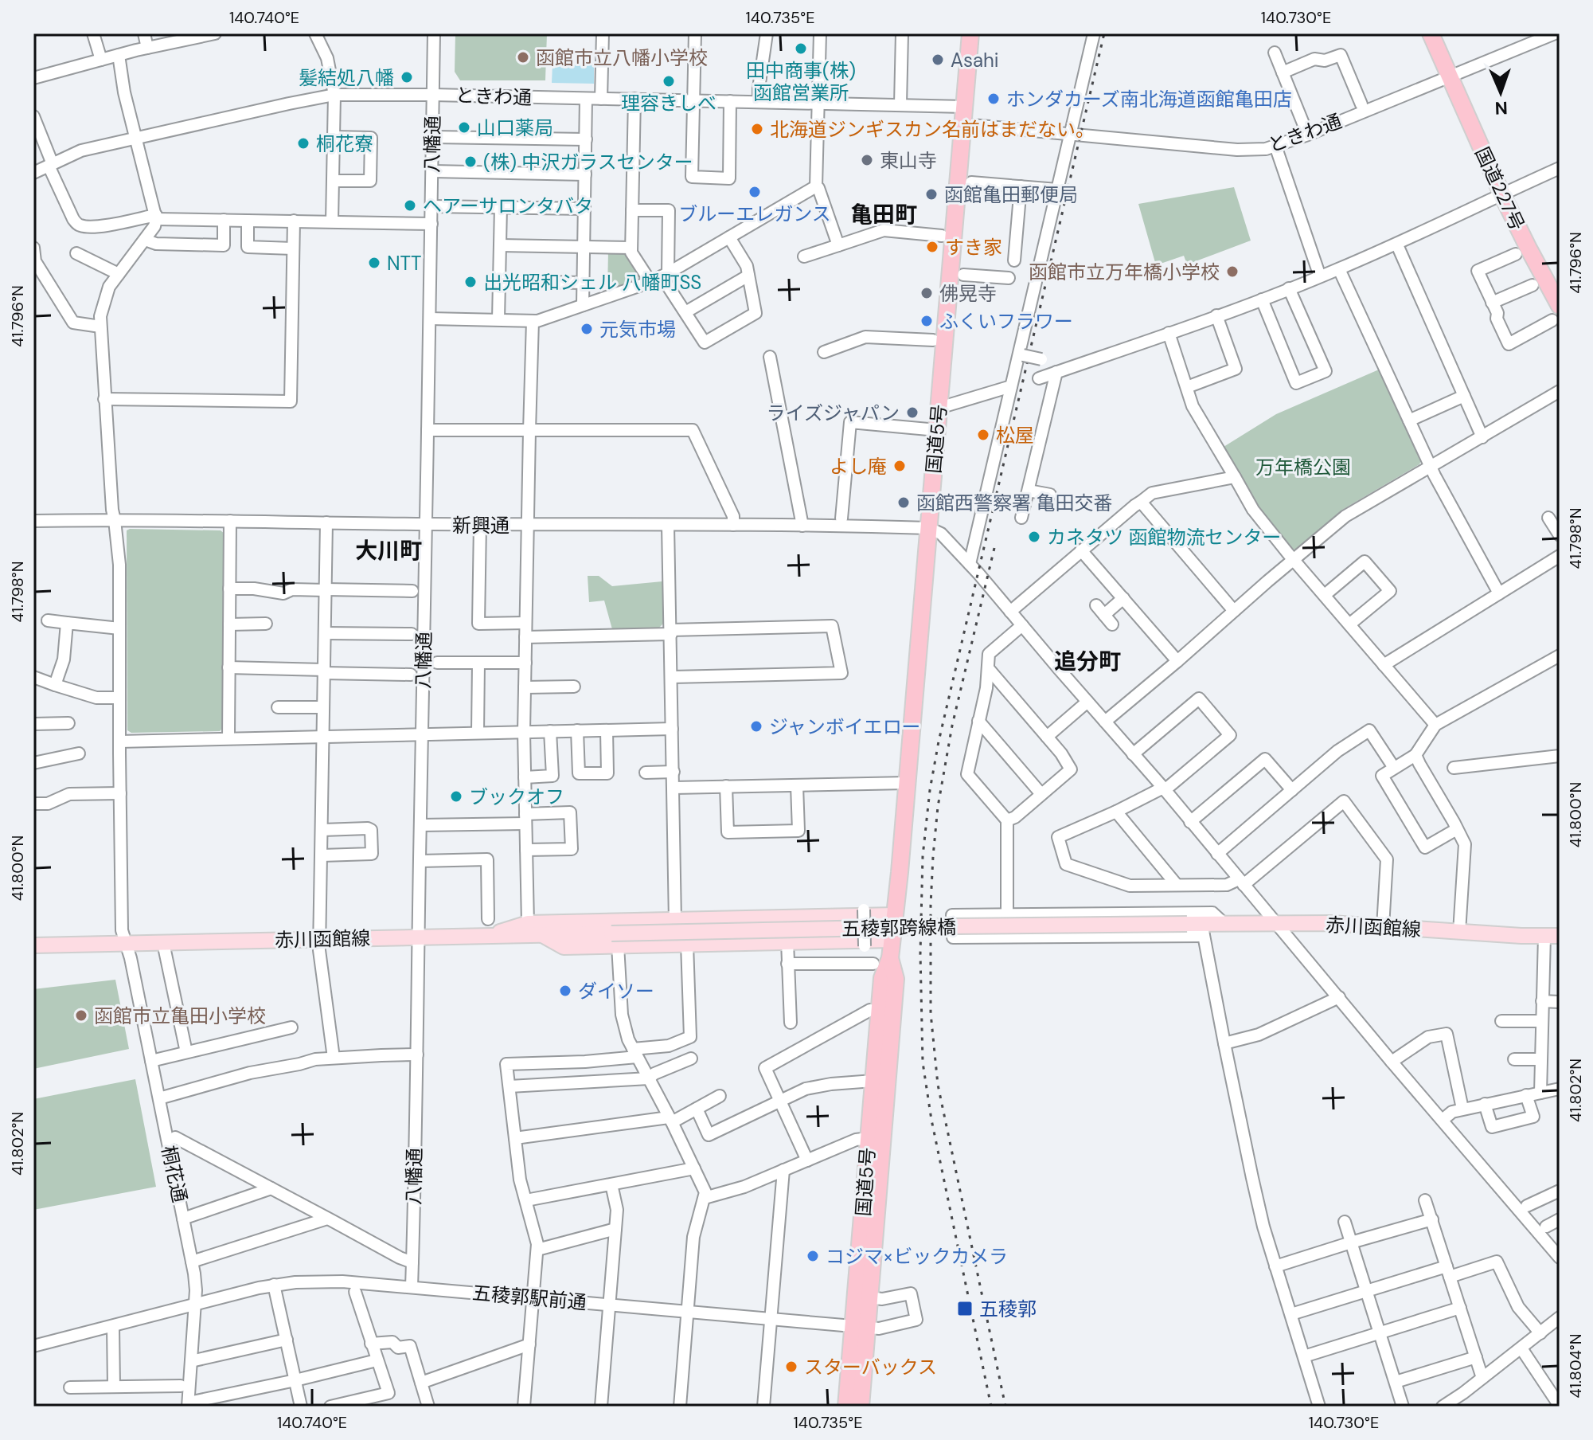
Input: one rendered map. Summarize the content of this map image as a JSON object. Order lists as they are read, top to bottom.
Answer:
{
  "streets": {
    "highway": ["国道227号", "国道5号"],
    "main road": ["赤川函館線", "五稜郭跨線橋"],
    "street": [
      "ときわ通",
      "八幡通",
      "新興通",
      "桐花通",
      "五稜郭駅前通"
    ]
  },
  "crossings": [
    ["ときわ通", "八幡通"],
    ["ときわ通", "国道227号"],
    ["ときわ通", "国道5号"],
    ["八幡通", "新興通"],
    ["八幡通", "赤川函館線"],
    ["八幡通", "五稜郭駅前通"],
    ["国道5号", "新興通"],
    ["国道5号", "五稜郭駅前通"],
    ["新興通", "桐花通"],
    ["赤川函館線", "五稜郭跨線橋"],
    ["赤川函館線", "桐花通"],
    ["桐花通", "五稜郭駅前通"]
  ],
  "districts": ["亀田町", "大川町", "追分町"],
  "parks": ["万年橋公園"],
  "places": {
    "other": [
      "田中商事(株) 函館営業所",
      "函館市立八幡小学校",
      "Asahi",
      "髪結処八幡",
      "理容きしべ",
      "ホンダカーズ南北海道函館亀田店",
      "山口薬局",
      "北海道ジンギスカン名前はまだない。",
      "桐花寮",
      "東山寺",
      "(株) 中沢ガラスセンター",
      "ブルーエレガンス",
      "函館亀田郵便局",
      "ヘアーサロンタバタ",
      "すき家",
      "NTT",
      "函館市立万年橋小学校",
      "出光昭和シェル 八幡町SS",
      "佛晃寺",
      "ふくいフラワー",
      "元気市場",
      "ライズジャパン",
      "松屋",
      "よし庵",
      "函館西警察署 亀田交番",
      "カネタツ 函館物流センター",
      "ジャンボイエロー",
      "ブックオフ",
      "ダイソー",
      "函館市立亀田小学校",
      "コジマ×ビックカメラ",
      "スターバックス"
    ],
    "transit": ["五稜郭"]
  },
  "north": "bottom",
  "coordinates": [
    "140.740°E",
    "140.735°E",
    "140.730°E",
    "41.796°N",
    "41.798°N",
    "41.800°N",
    "41.802°N",
    "41.804°N"
  ]
}
